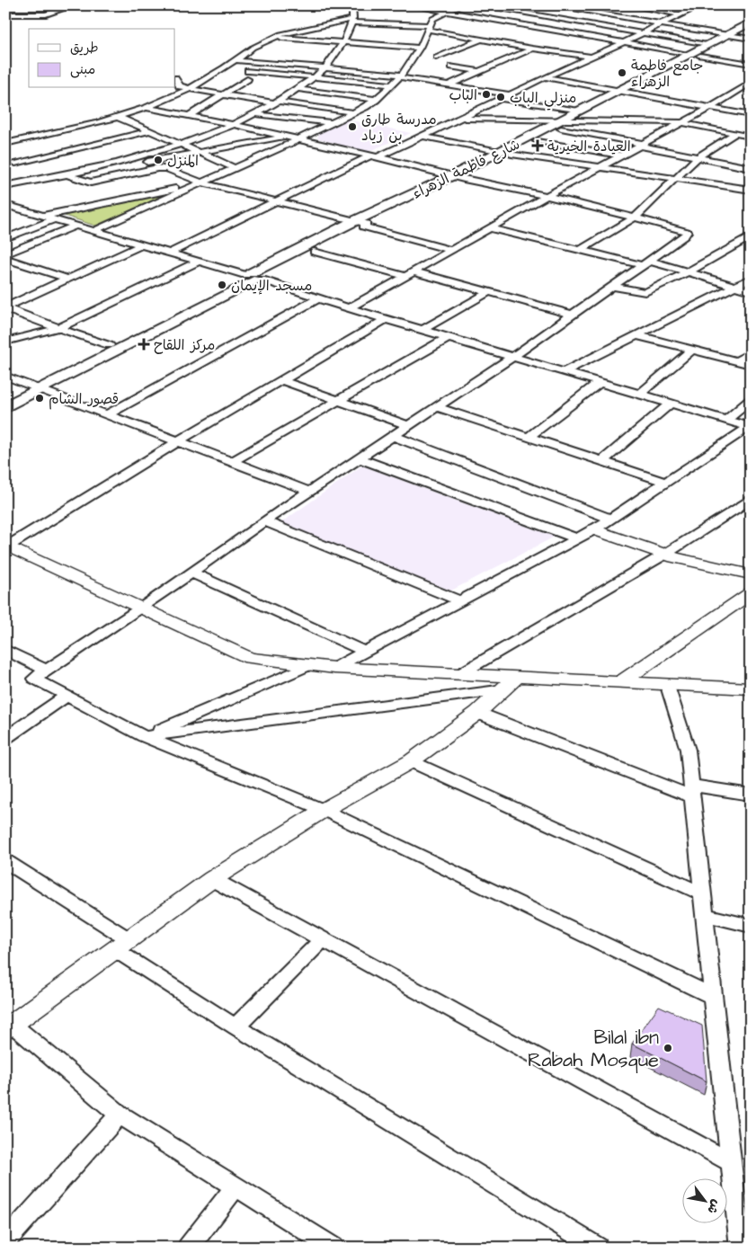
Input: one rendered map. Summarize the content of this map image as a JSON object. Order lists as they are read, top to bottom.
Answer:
{
  "streets": {
    "main road": ["شارع فاطمة الزهراء"]
  },
  "places": {
    "other": [
      "جامع فاطمة الزهراء",
      "الباب",
      "منزلي الباب",
      "مدرسة طارق بن زياد",
      "المنزل",
      "مسجد الإيمان",
      "قصور الشام",
      "Bilal ibn Rabah Mosque"
    ],
    "health": ["العيادة الخيرية", "مركز اللقاح"]
  },
  "legend": ["طريق", "مبنى"],
  "north": "bottom right"
}
